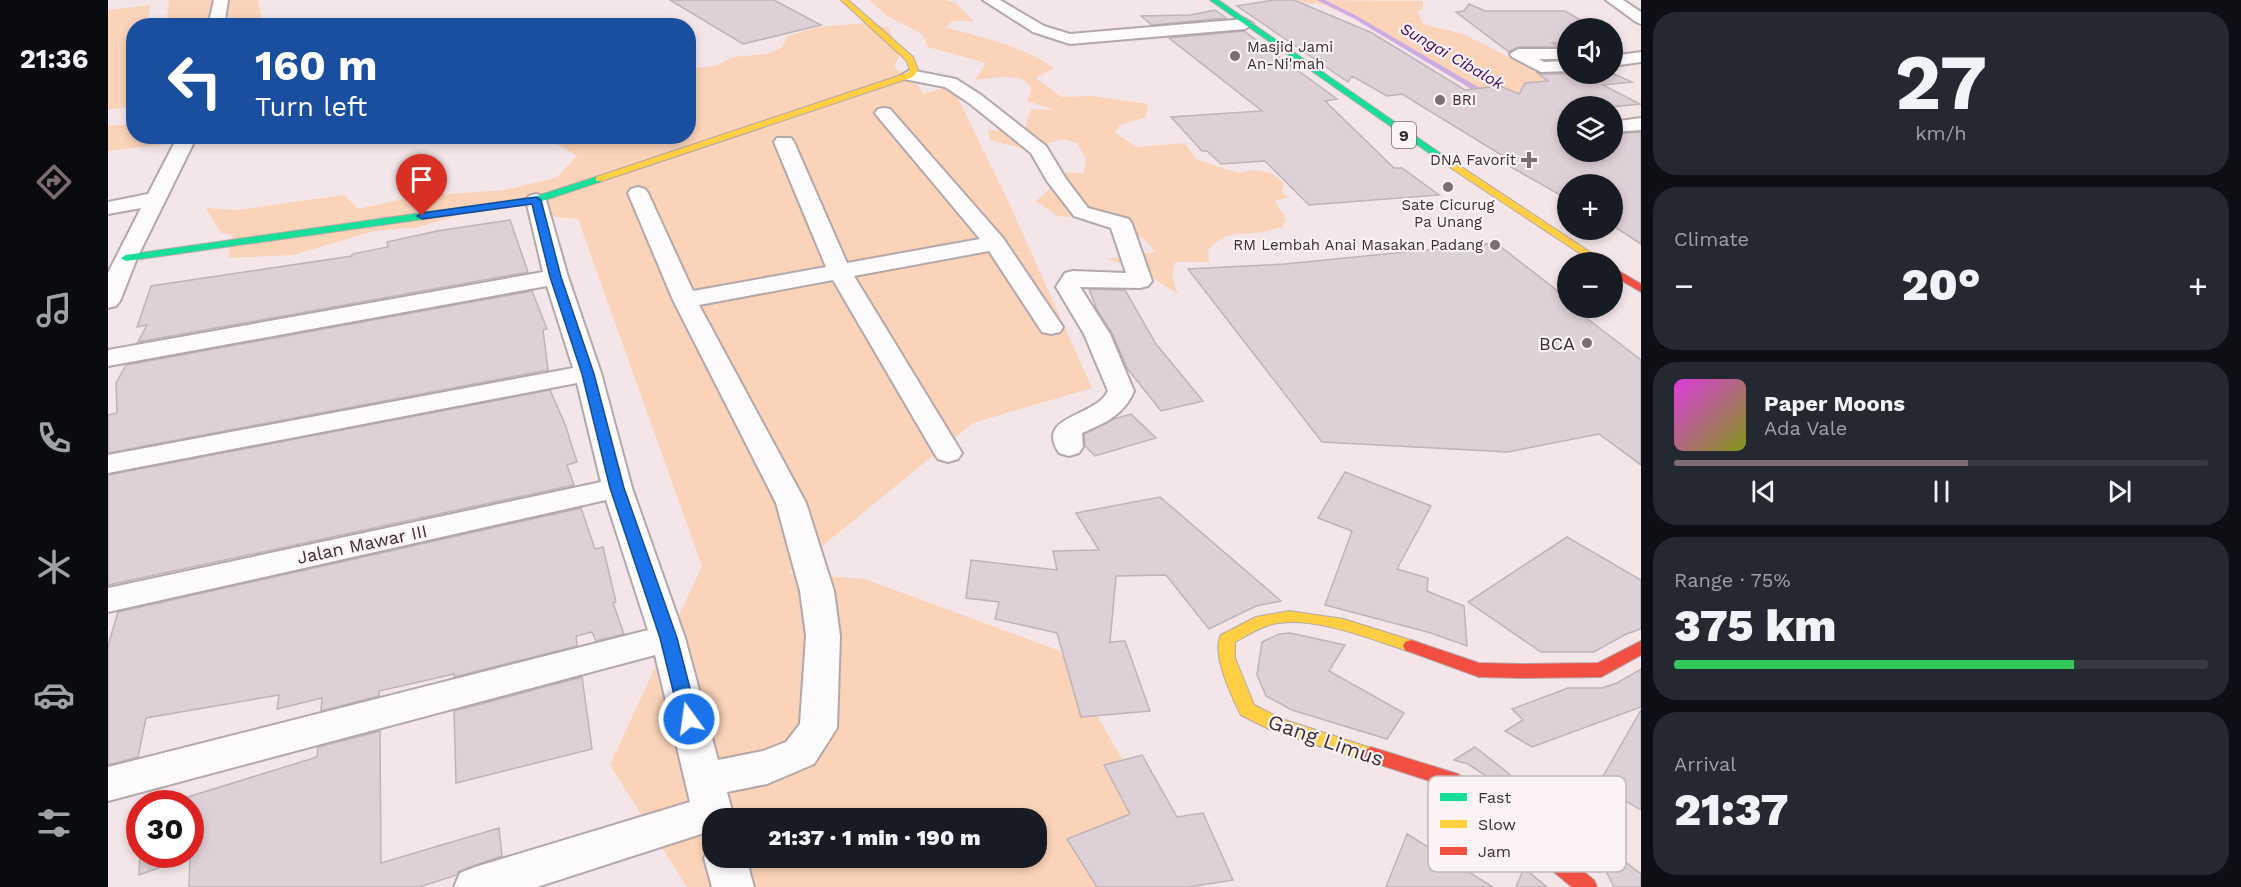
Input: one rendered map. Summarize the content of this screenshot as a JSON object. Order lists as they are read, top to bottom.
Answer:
{
  "streets": {
    "main road": ["9", "Gang Limus"],
    "street": ["Jalan Mawar III"]
  },
  "water": ["Sungai Cibalok"],
  "places": {
    "other": [
      "Masjid Jami An-Ni'mah",
      "BRI",
      "Sate Cicurug Pa Unang",
      "RM Lembah Anai Masakan Padang",
      "BCA"
    ],
    "health": ["DNA Favorit"]
  },
  "legend": ["Fast", "Slow", "Jam"],
  "page": {
    "tabs": "21:36",
    "tile": [
      ["27", "km/h"],
      "Climate",
      ["Range · 75%", "375 km"],
      ["Arrival", "21:37"]
    ],
    "map_buttons": ["+", "−"],
    "turn": ["160 m", "Turn left"],
    "heat": ["−", "20°", "+"],
    "song": ["Paper Moons", "Ada Vale"],
    "limit": "30",
    "trip": "21:37 · 1 min · 190 m"
  }
}
